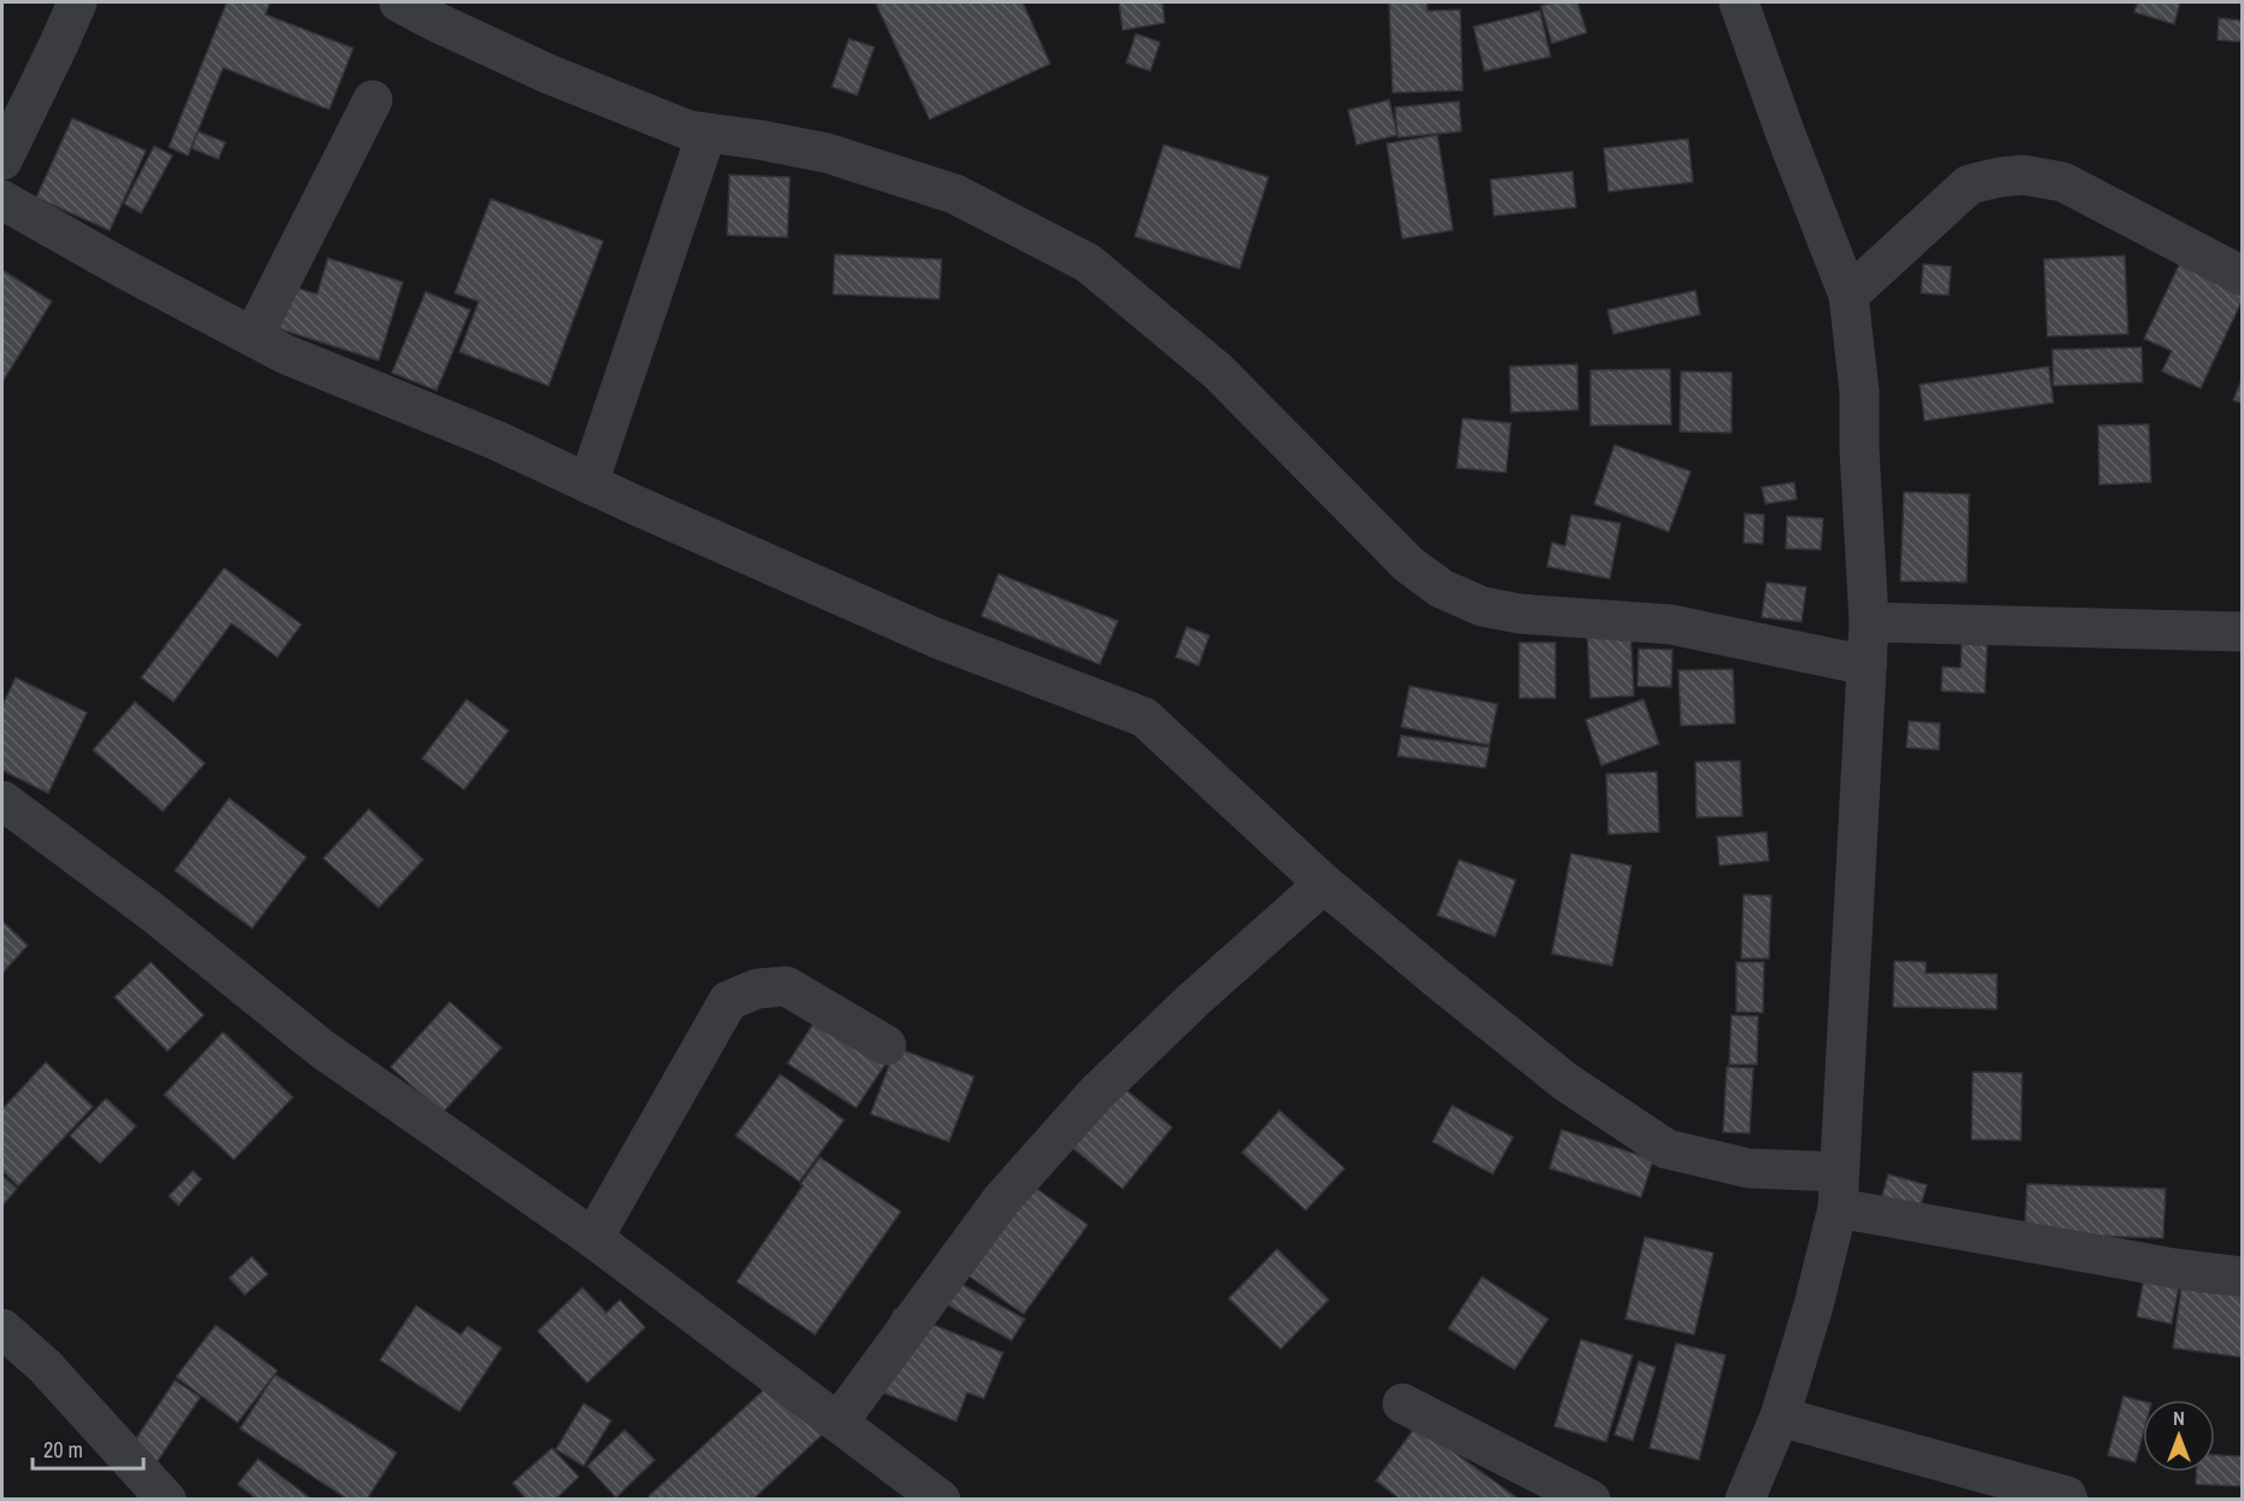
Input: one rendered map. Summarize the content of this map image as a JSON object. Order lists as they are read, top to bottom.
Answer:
{
  "scale_bar": "20 m",
  "north": "top"
}
